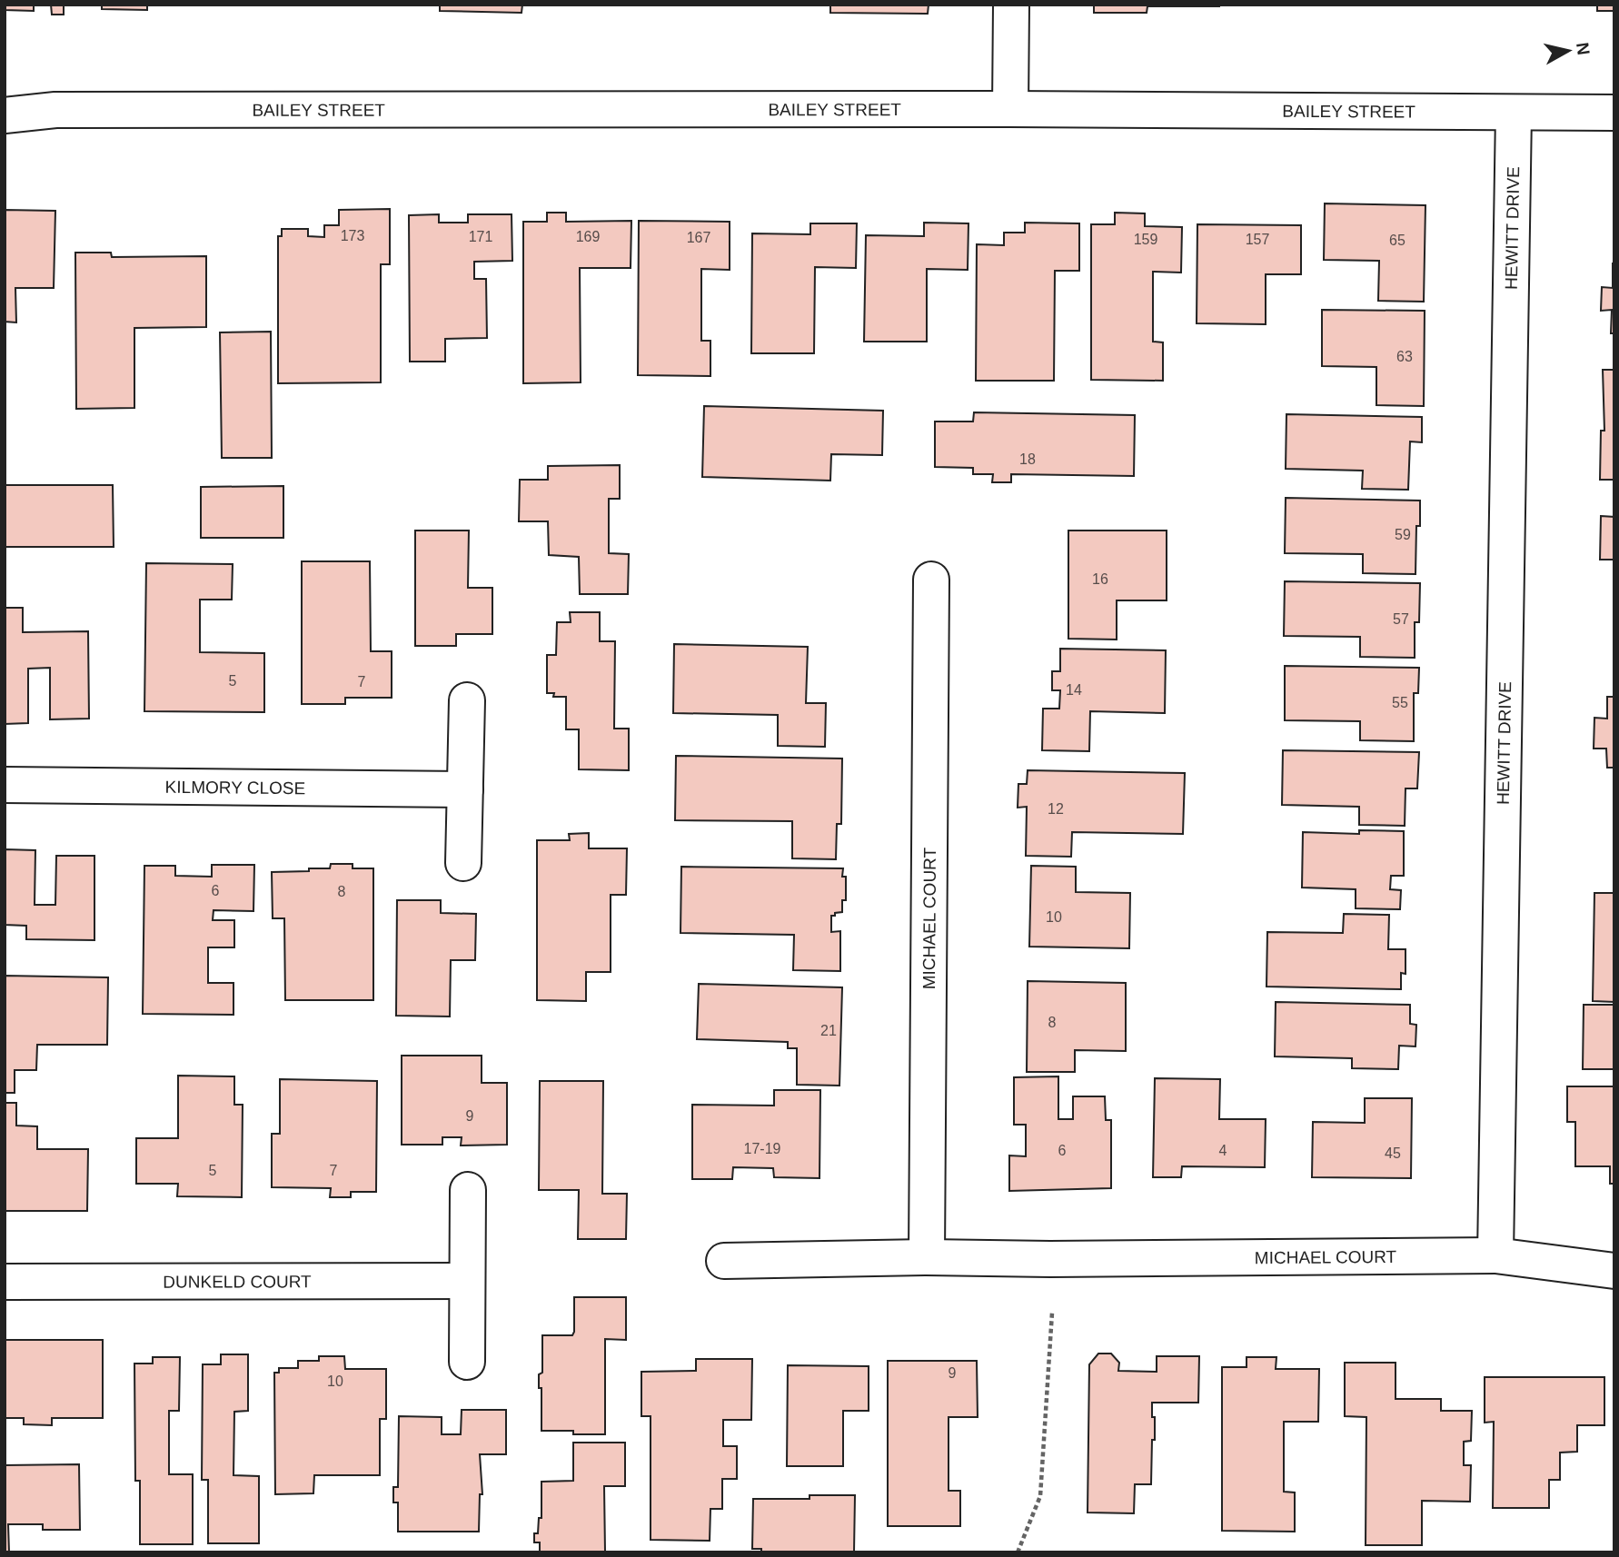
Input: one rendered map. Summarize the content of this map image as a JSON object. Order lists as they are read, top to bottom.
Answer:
{
  "streets": {
    "street": [
      "BAILEY STREET",
      "HEWITT DRIVE",
      "KILMORY CLOSE",
      "MICHAEL COURT",
      "DUNKELD COURT"
    ]
  },
  "crossings": [
    ["BAILEY STREET", "HEWITT DRIVE"],
    ["HEWITT DRIVE", "MICHAEL COURT"]
  ],
  "house_numbers": [
    "173",
    "171",
    "169",
    "167",
    "159",
    "157",
    "65",
    "63",
    "18",
    "59",
    "16",
    "57",
    "5",
    "7",
    "14",
    "55",
    "12",
    "6",
    "8",
    "10",
    "8",
    "21",
    "9",
    "17-19",
    "6",
    "4",
    "45",
    "5",
    "7",
    "9",
    "10"
  ],
  "north": "right"
}
